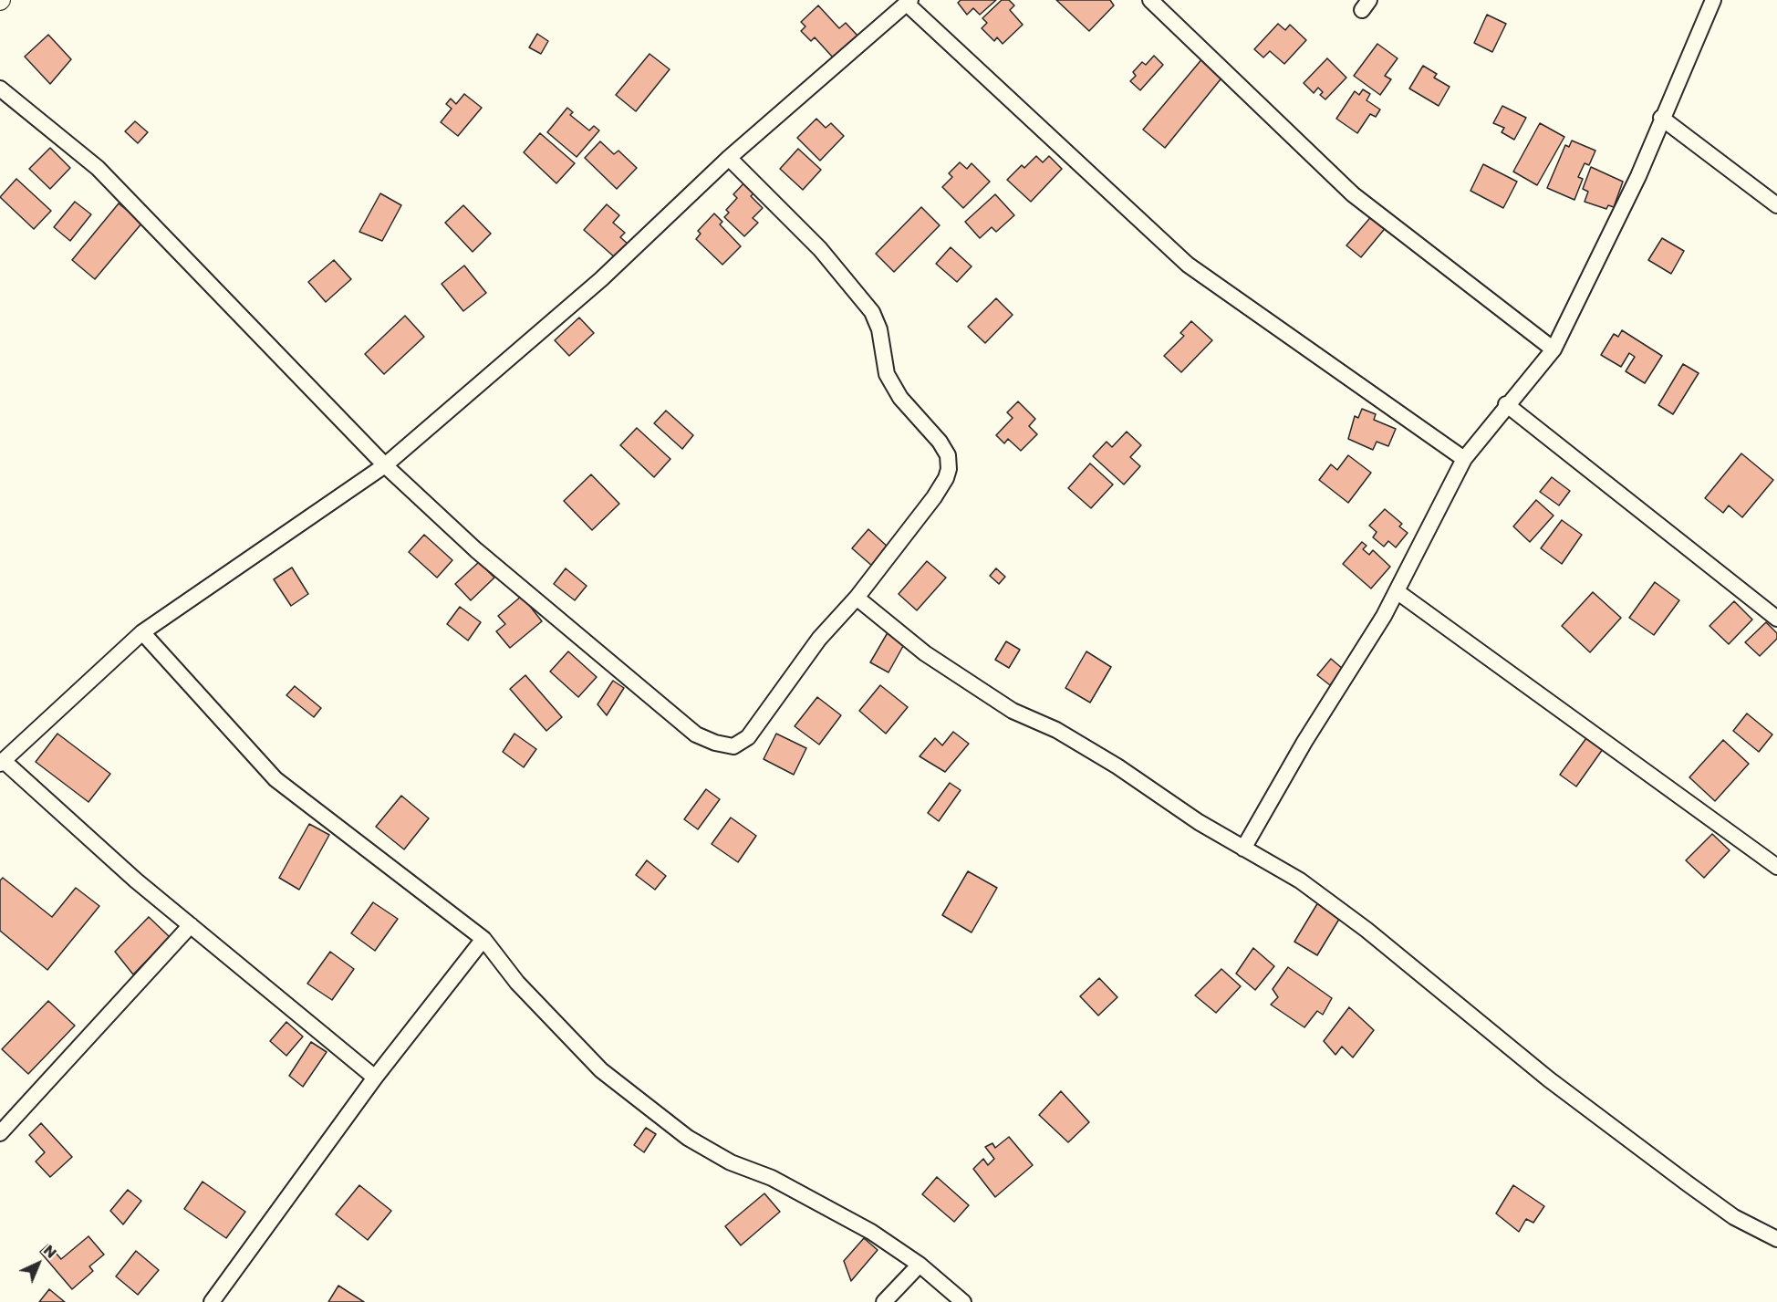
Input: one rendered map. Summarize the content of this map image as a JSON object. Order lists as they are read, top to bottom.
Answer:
{
  "north": "top right"
}
